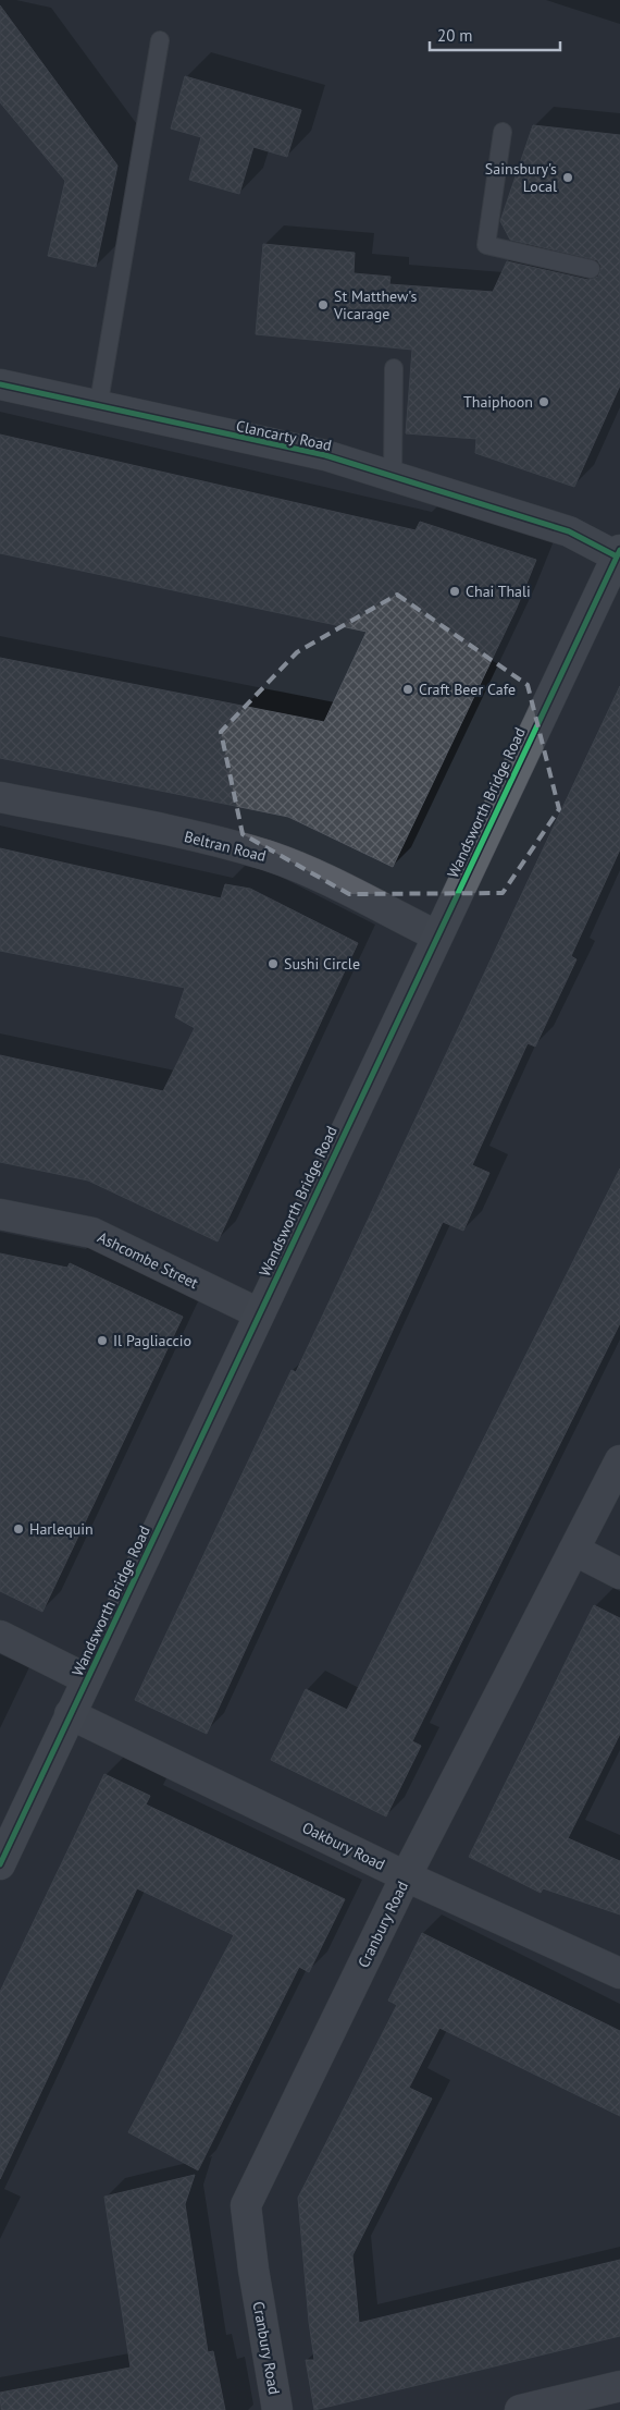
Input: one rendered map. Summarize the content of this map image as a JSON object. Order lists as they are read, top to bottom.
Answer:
{
  "streets": {
    "main road": ["Wandsworth Bridge Road"],
    "street": [
      "Clancarty Road",
      "Beltran Road",
      "Ashcombe Street",
      "Oakbury Road",
      "Cranbury Road"
    ]
  },
  "crossings": [
    ["Clancarty Road", "Wandsworth Bridge Road"],
    ["Wandsworth Bridge Road", "Beltran Road"],
    ["Wandsworth Bridge Road", "Ashcombe Street"],
    ["Wandsworth Bridge Road", "Oakbury Road"],
    ["Oakbury Road", "Cranbury Road"]
  ],
  "places": [
    "Sainsbury's Local",
    "St Matthew's Vicarage",
    "Thaiphoon",
    "Chai Thali",
    "Craft Beer Cafe",
    "Sushi Circle",
    "Il Pagliaccio",
    "Harlequin"
  ],
  "scale_bar": "20 m"
}
